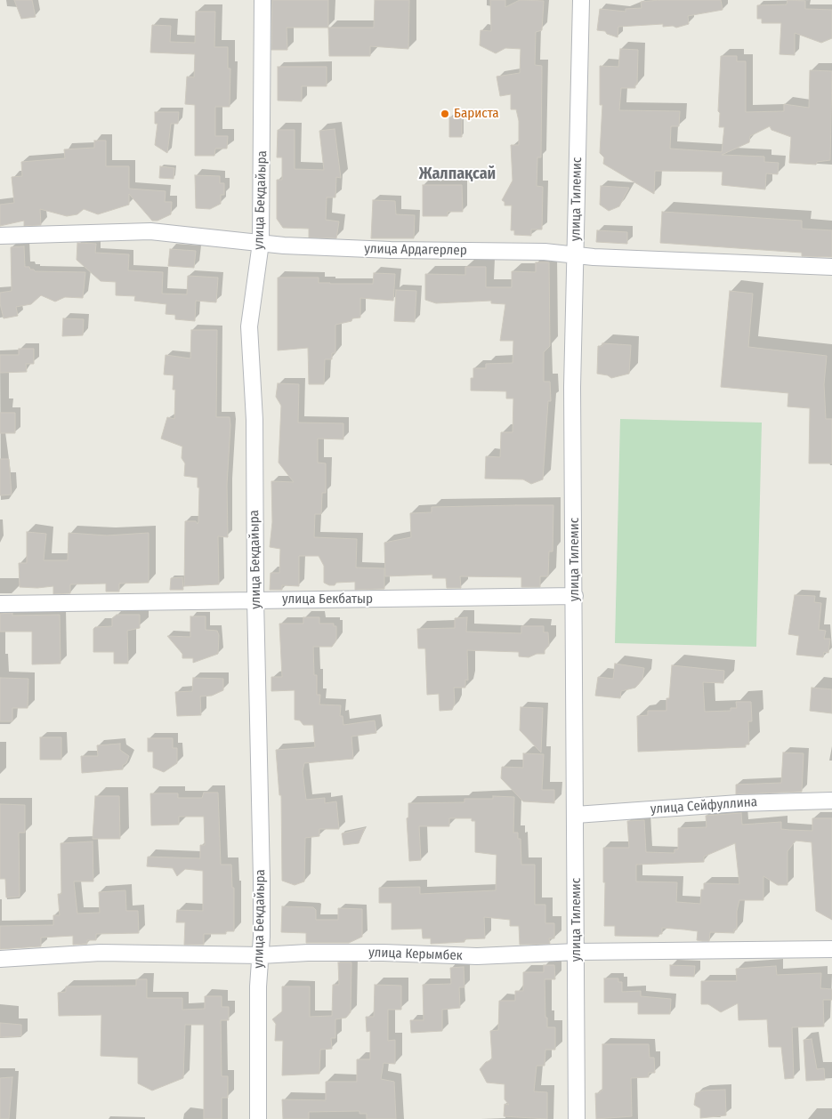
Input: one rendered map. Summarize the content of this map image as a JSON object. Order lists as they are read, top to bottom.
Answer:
{
  "streets": {
    "street": [
      "улица Тилемис",
      "улица Бекдайыра",
      "улица Ардагерлер",
      "улица Бекбатыр",
      "улица Сейфуллина",
      "улица Керымбек"
    ]
  },
  "crossings": [
    ["улица Тилемис", "улица Ардагерлер"],
    ["улица Тилемис", "улица Бекбатыр"],
    ["улица Тилемис", "улица Сейфуллина"],
    ["улица Тилемис", "улица Керымбек"],
    ["улица Бекдайыра", "улица Ардагерлер"],
    ["улица Бекдайыра", "улица Бекбатыр"],
    ["улица Бекдайыра", "улица Керымбек"]
  ],
  "districts": ["Жалпақсай"],
  "places": ["Бариста"]
}
